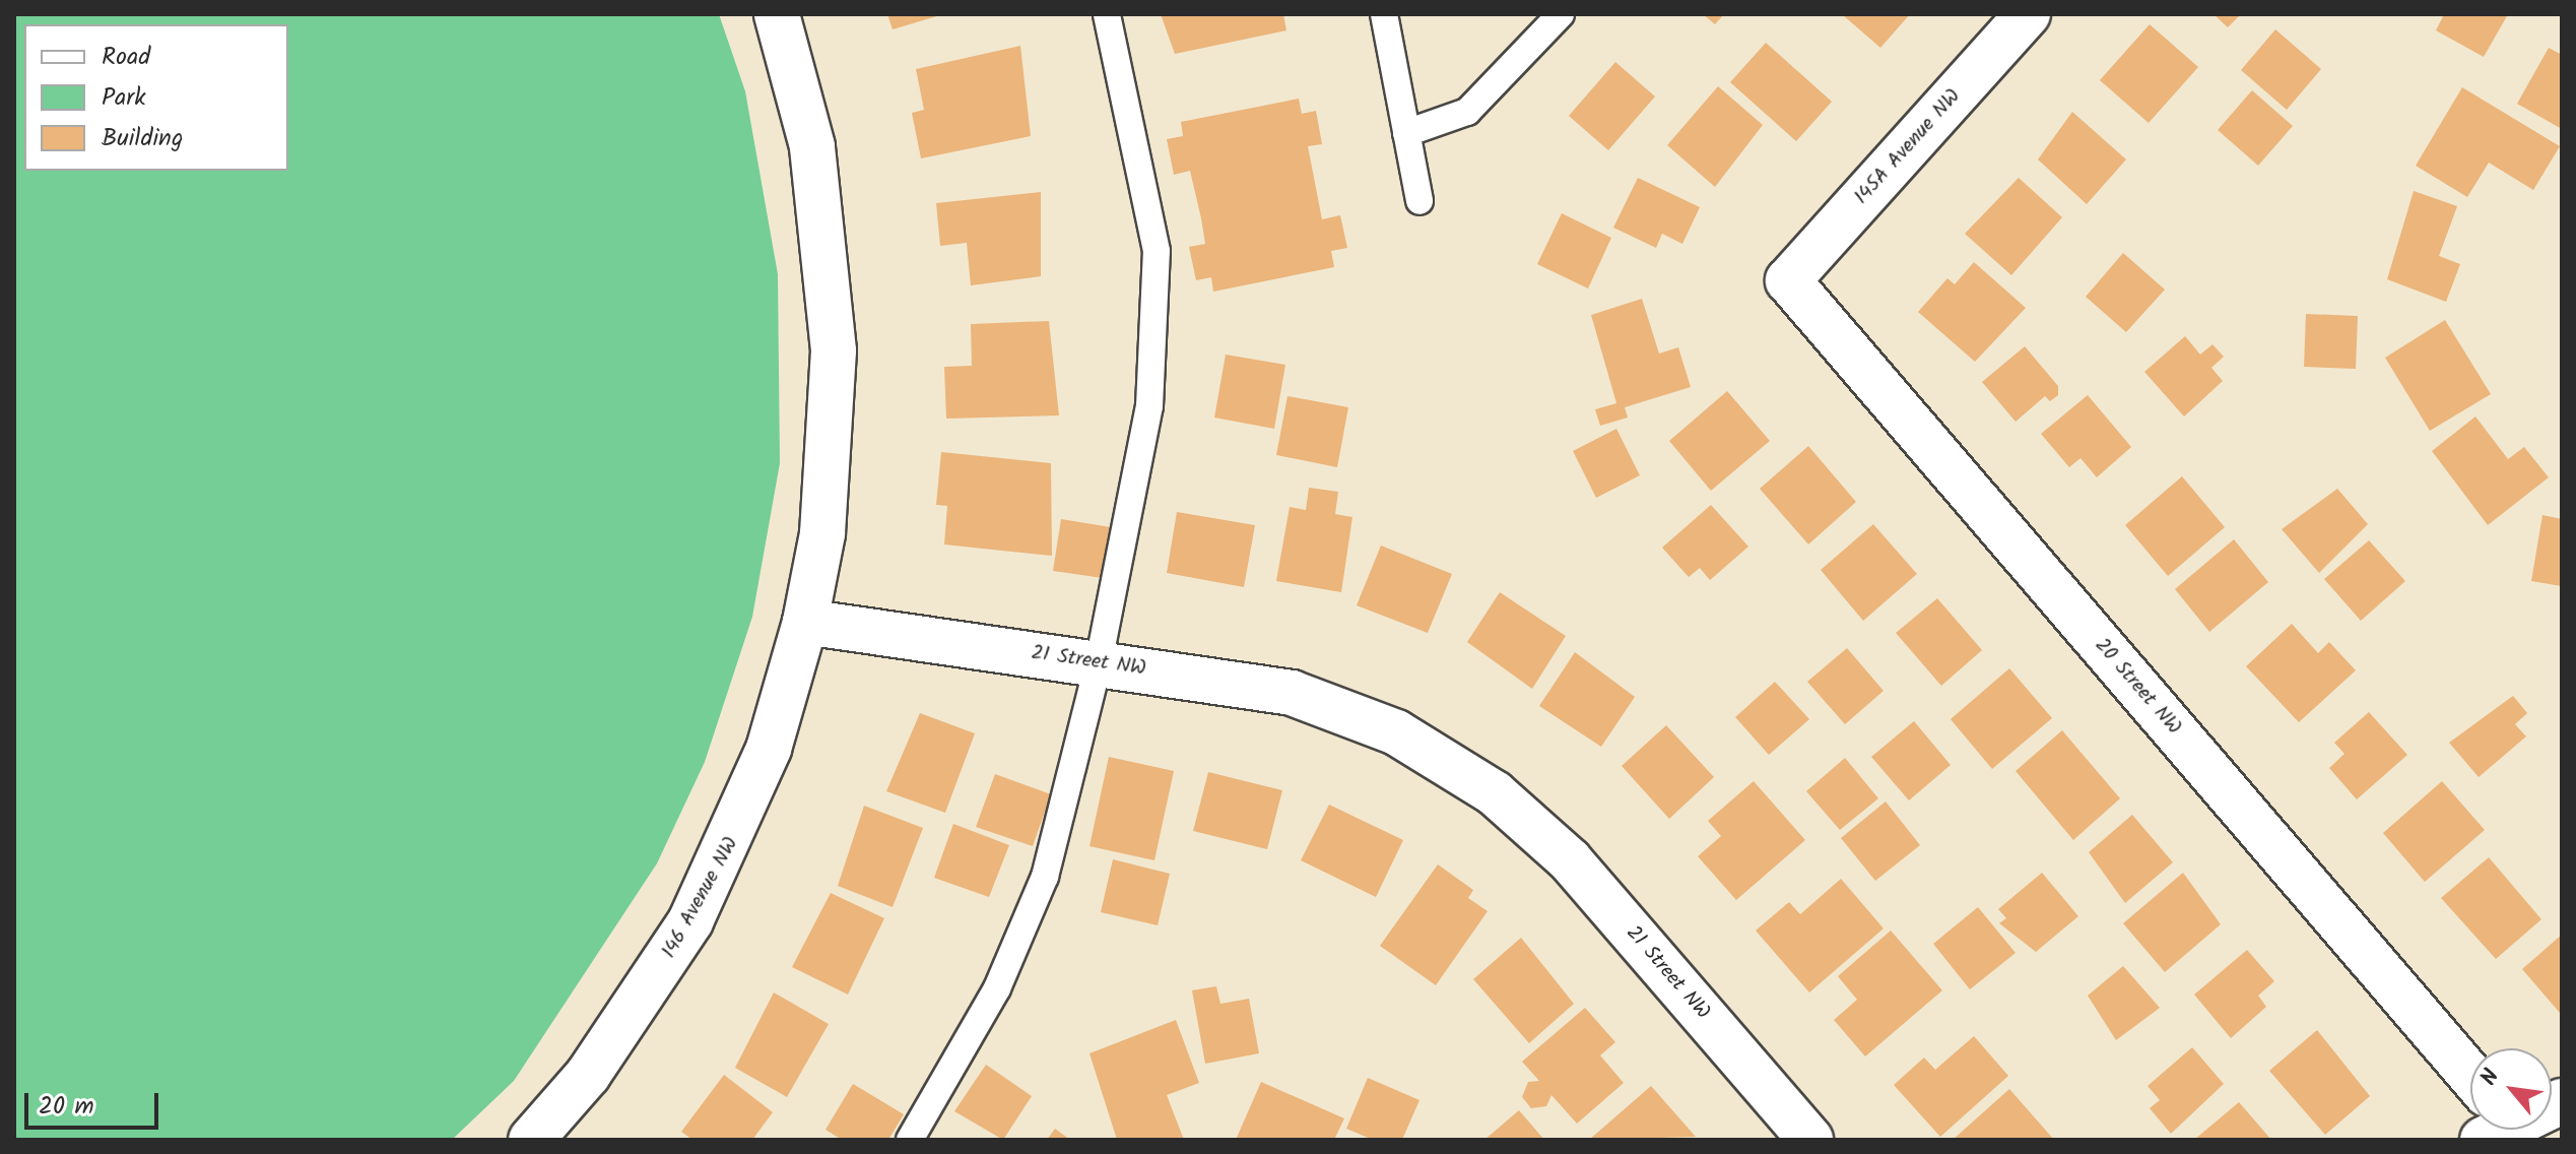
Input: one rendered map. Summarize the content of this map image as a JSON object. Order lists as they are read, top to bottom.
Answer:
{
  "streets": {
    "street": [
      "145A Avenue NW",
      "21 Street NW",
      "20 Street NW",
      "146 Avenue NW"
    ]
  },
  "crossings": [
    ["145A Avenue NW", "20 Street NW"],
    ["21 Street NW", "146 Avenue NW"]
  ],
  "legend": ["Road", "Park", "Building"],
  "scale_bar": "20 m",
  "north": "top left"
}
